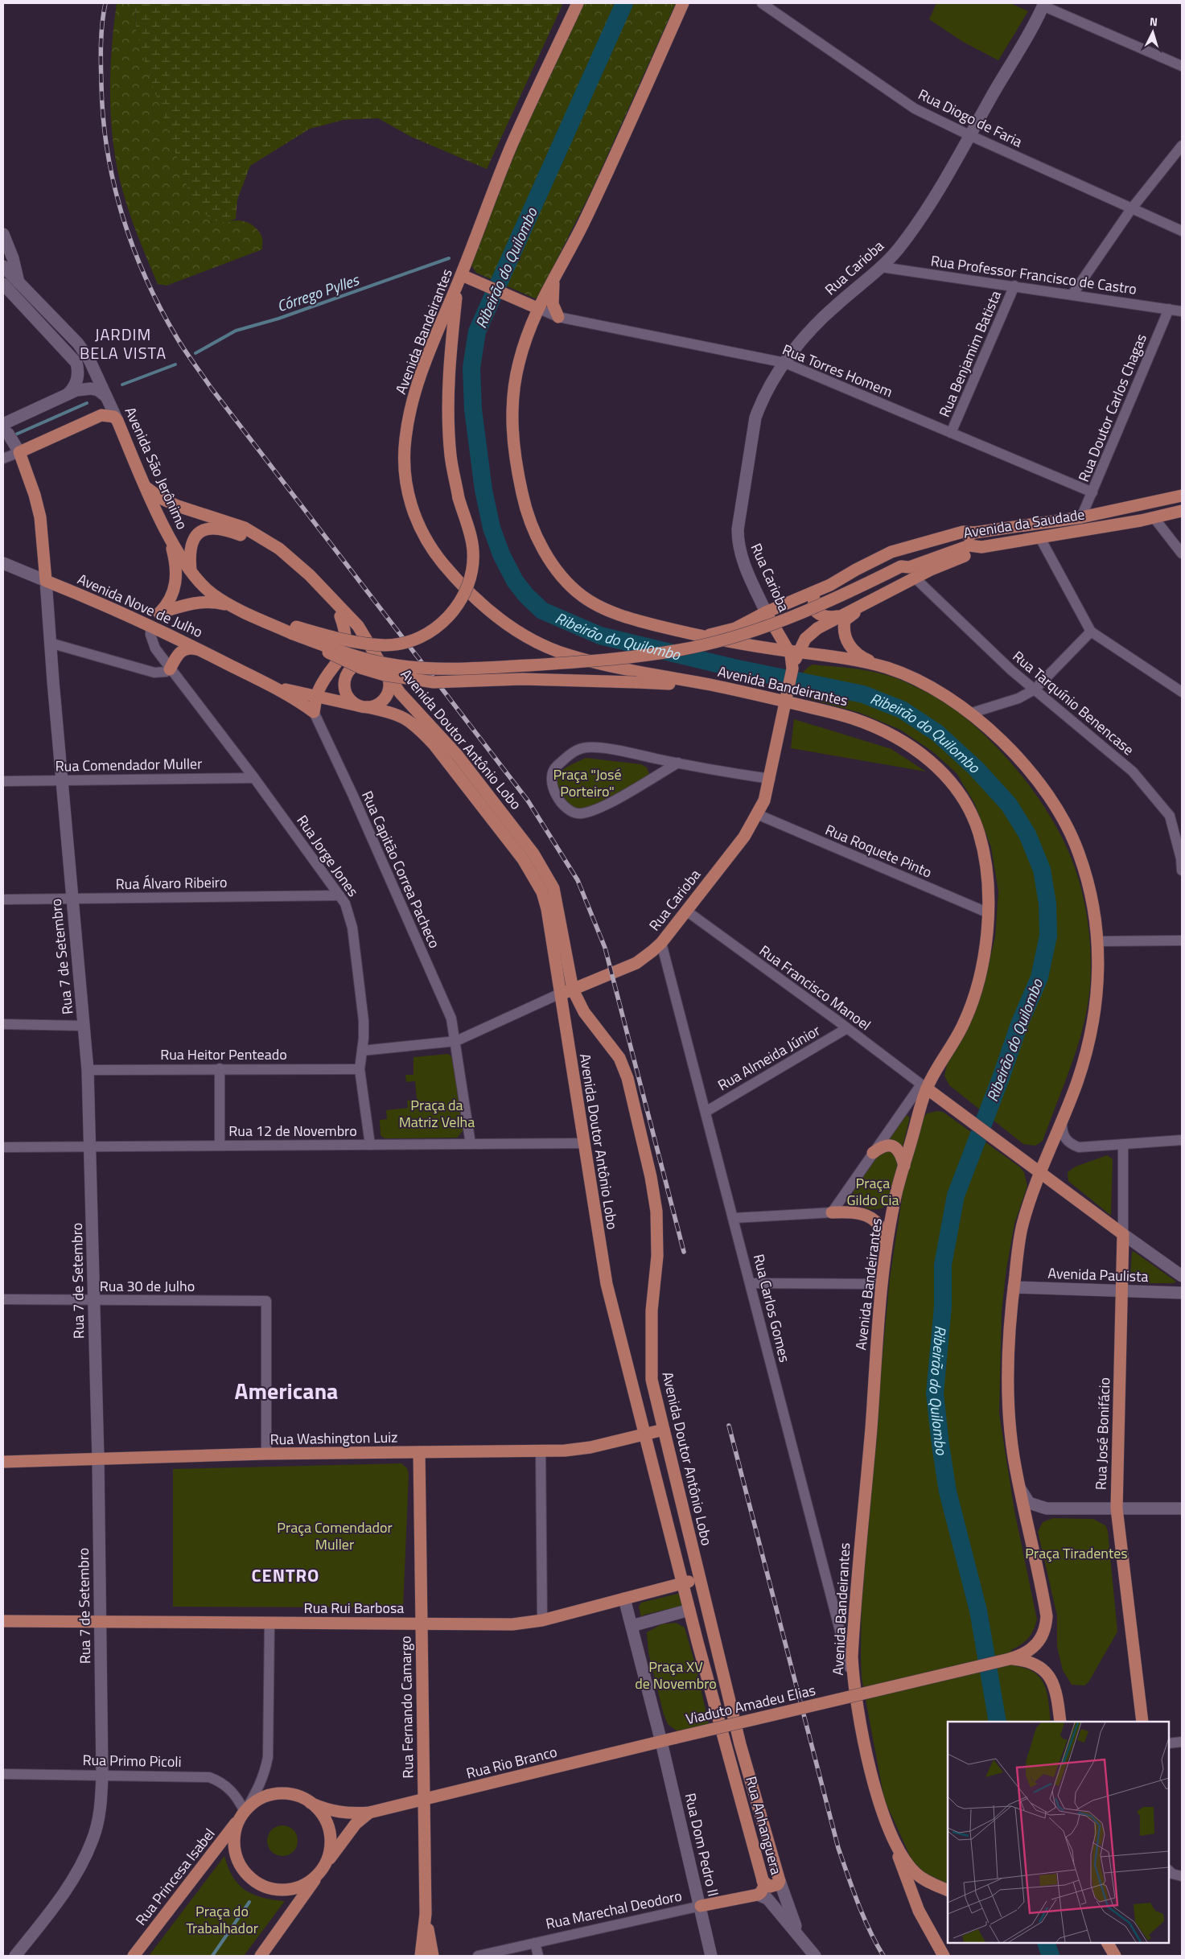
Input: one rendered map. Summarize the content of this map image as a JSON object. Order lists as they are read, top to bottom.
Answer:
{
  "streets": {
    "main road": [
      "Rua Carioba",
      "Avenida Bandeirantes",
      "Avenida São Jerônimo",
      "Avenida da Saudade",
      "Avenida Nove de Julho",
      "Avenida Doutor Antônio Lobo",
      "Rua 7 de Setembro",
      "Avenida Paulista",
      "Rua José Bonifácio",
      "Rua Washington Luiz",
      "Rua Rui Barbosa",
      "Viaduto Amadeu Elias",
      "Rua Fernando Camargo",
      "Rua Rio Branco",
      "Rua Anhanguera",
      "Rua Dom Pedro II",
      "Rua Princesa Isabel",
      "Rua Marechal Deodoro"
    ],
    "street": [
      "Rua Diogo de Faria",
      "Rua Professor Francisco de Castro",
      "Rua Benjamim Batista",
      "Rua Torres Homem",
      "Rua Doutor Carlos Chagas",
      "Rua Tarquínio Benencase",
      "Rua Comendador Muller",
      "Rua Roquete Pinto",
      "Rua Jorge Jones",
      "Rua Capitão Correa Pacheco",
      "Rua Álvaro Ribeiro",
      "Rua Francisco Manoel",
      "Rua Heitor Penteado",
      "Rua Almeida Júnior",
      "Rua 12 de Novembro",
      "Rua 30 de Julho",
      "Rua Carlos Gomes",
      "Rua Primo Picoli"
    ]
  },
  "crossings": [
    ["Rua Diogo de Faria", "Rua Carioba"],
    ["Rua Carioba", "Rua Professor Francisco de Castro"],
    ["Rua Carioba", "Avenida Bandeirantes"],
    ["Rua Carioba", "Rua Torres Homem"],
    ["Rua Carioba", "Avenida Doutor Antônio Lobo"],
    ["Rua Carioba", "Rua Roquete Pinto"],
    ["Rua Carioba", "Rua Jorge Jones"],
    ["Rua Carioba", "Rua Capitão Correa Pacheco"],
    ["Rua Carioba", "Rua Francisco Manoel"],
    ["Rua Carioba", "Rua Carlos Gomes"],
    ["Rua Professor Francisco de Castro", "Rua Benjamim Batista"],
    ["Rua Professor Francisco de Castro", "Rua Doutor Carlos Chagas"],
    ["Avenida Bandeirantes", "Rua Roquete Pinto"],
    ["Avenida Bandeirantes", "Rua Francisco Manoel"],
    ["Avenida Bandeirantes", "Rua Carlos Gomes"],
    ["Rua Benjamim Batista", "Rua Torres Homem"],
    ["Rua Torres Homem", "Rua Doutor Carlos Chagas"],
    ["Rua Doutor Carlos Chagas", "Avenida da Saudade"],
    ["Avenida São Jerônimo", "Avenida Doutor Antônio Lobo"],
    ["Avenida Nove de Julho", "Avenida Doutor Antônio Lobo"],
    ["Avenida Nove de Julho", "Rua Jorge Jones"],
    ["Avenida Nove de Julho", "Rua 7 de Setembro"],
    ["Avenida Doutor Antônio Lobo", "Rua 12 de Novembro"],
    ["Avenida Doutor Antônio Lobo", "Rua Washington Luiz"],
    ["Avenida Doutor Antônio Lobo", "Rua Rui Barbosa"],
    ["Avenida Doutor Antônio Lobo", "Rua Anhanguera"],
    ["Rua Comendador Muller", "Rua Jorge Jones"],
    ["Rua Comendador Muller", "Rua 7 de Setembro"],
    ["Rua Jorge Jones", "Rua Álvaro Ribeiro"],
    ["Rua Jorge Jones", "Rua Heitor Penteado"],
    ["Rua Jorge Jones", "Rua 12 de Novembro"],
    ["Rua Capitão Correa Pacheco", "Rua 12 de Novembro"],
    ["Rua Álvaro Ribeiro", "Rua 7 de Setembro"],
    ["Rua 7 de Setembro", "Rua Heitor Penteado"],
    ["Rua 7 de Setembro", "Rua 12 de Novembro"],
    ["Rua 7 de Setembro", "Rua 30 de Julho"],
    ["Rua 7 de Setembro", "Rua Washington Luiz"],
    ["Rua 7 de Setembro", "Rua Rui Barbosa"],
    ["Rua 7 de Setembro", "Rua Primo Picoli"],
    ["Rua Francisco Manoel", "Rua Almeida Júnior"],
    ["Rua Almeida Júnior", "Rua Carlos Gomes"],
    ["Avenida Paulista", "Rua José Bonifácio"],
    ["Rua 30 de Julho", "Rua Washington Luiz"],
    ["Rua Washington Luiz", "Rua Fernando Camargo"],
    ["Rua Rui Barbosa", "Rua Fernando Camargo"],
    ["Viaduto Amadeu Elias", "Rua Rio Branco"],
    ["Viaduto Amadeu Elias", "Rua Dom Pedro II"],
    ["Rua Fernando Camargo", "Rua Rio Branco"],
    ["Rua Primo Picoli", "Rua Rio Branco"],
    ["Rua Primo Picoli", "Rua Princesa Isabel"],
    ["Rua Rio Branco", "Rua Dom Pedro II"],
    ["Rua Rio Branco", "Rua Princesa Isabel"],
    ["Rua Anhanguera", "Rua Marechal Deodoro"],
    ["Rua Dom Pedro II", "Rua Marechal Deodoro"]
  ],
  "districts": ["JARDIM BELA VISTA", "Americana", "CENTRO"],
  "water": ["Ribeirão do Quilombo", "Córrego Pylles"],
  "parks": [
    "Praça \"José Porteiro\"",
    "Praça da Matriz Velha",
    "Praça Gildo Cia",
    "Praça Comendador Muller",
    "Praça Tiradentes",
    "Praça XV de Novembro",
    "Praça do Trabalhador"
  ],
  "north": "top"
}
